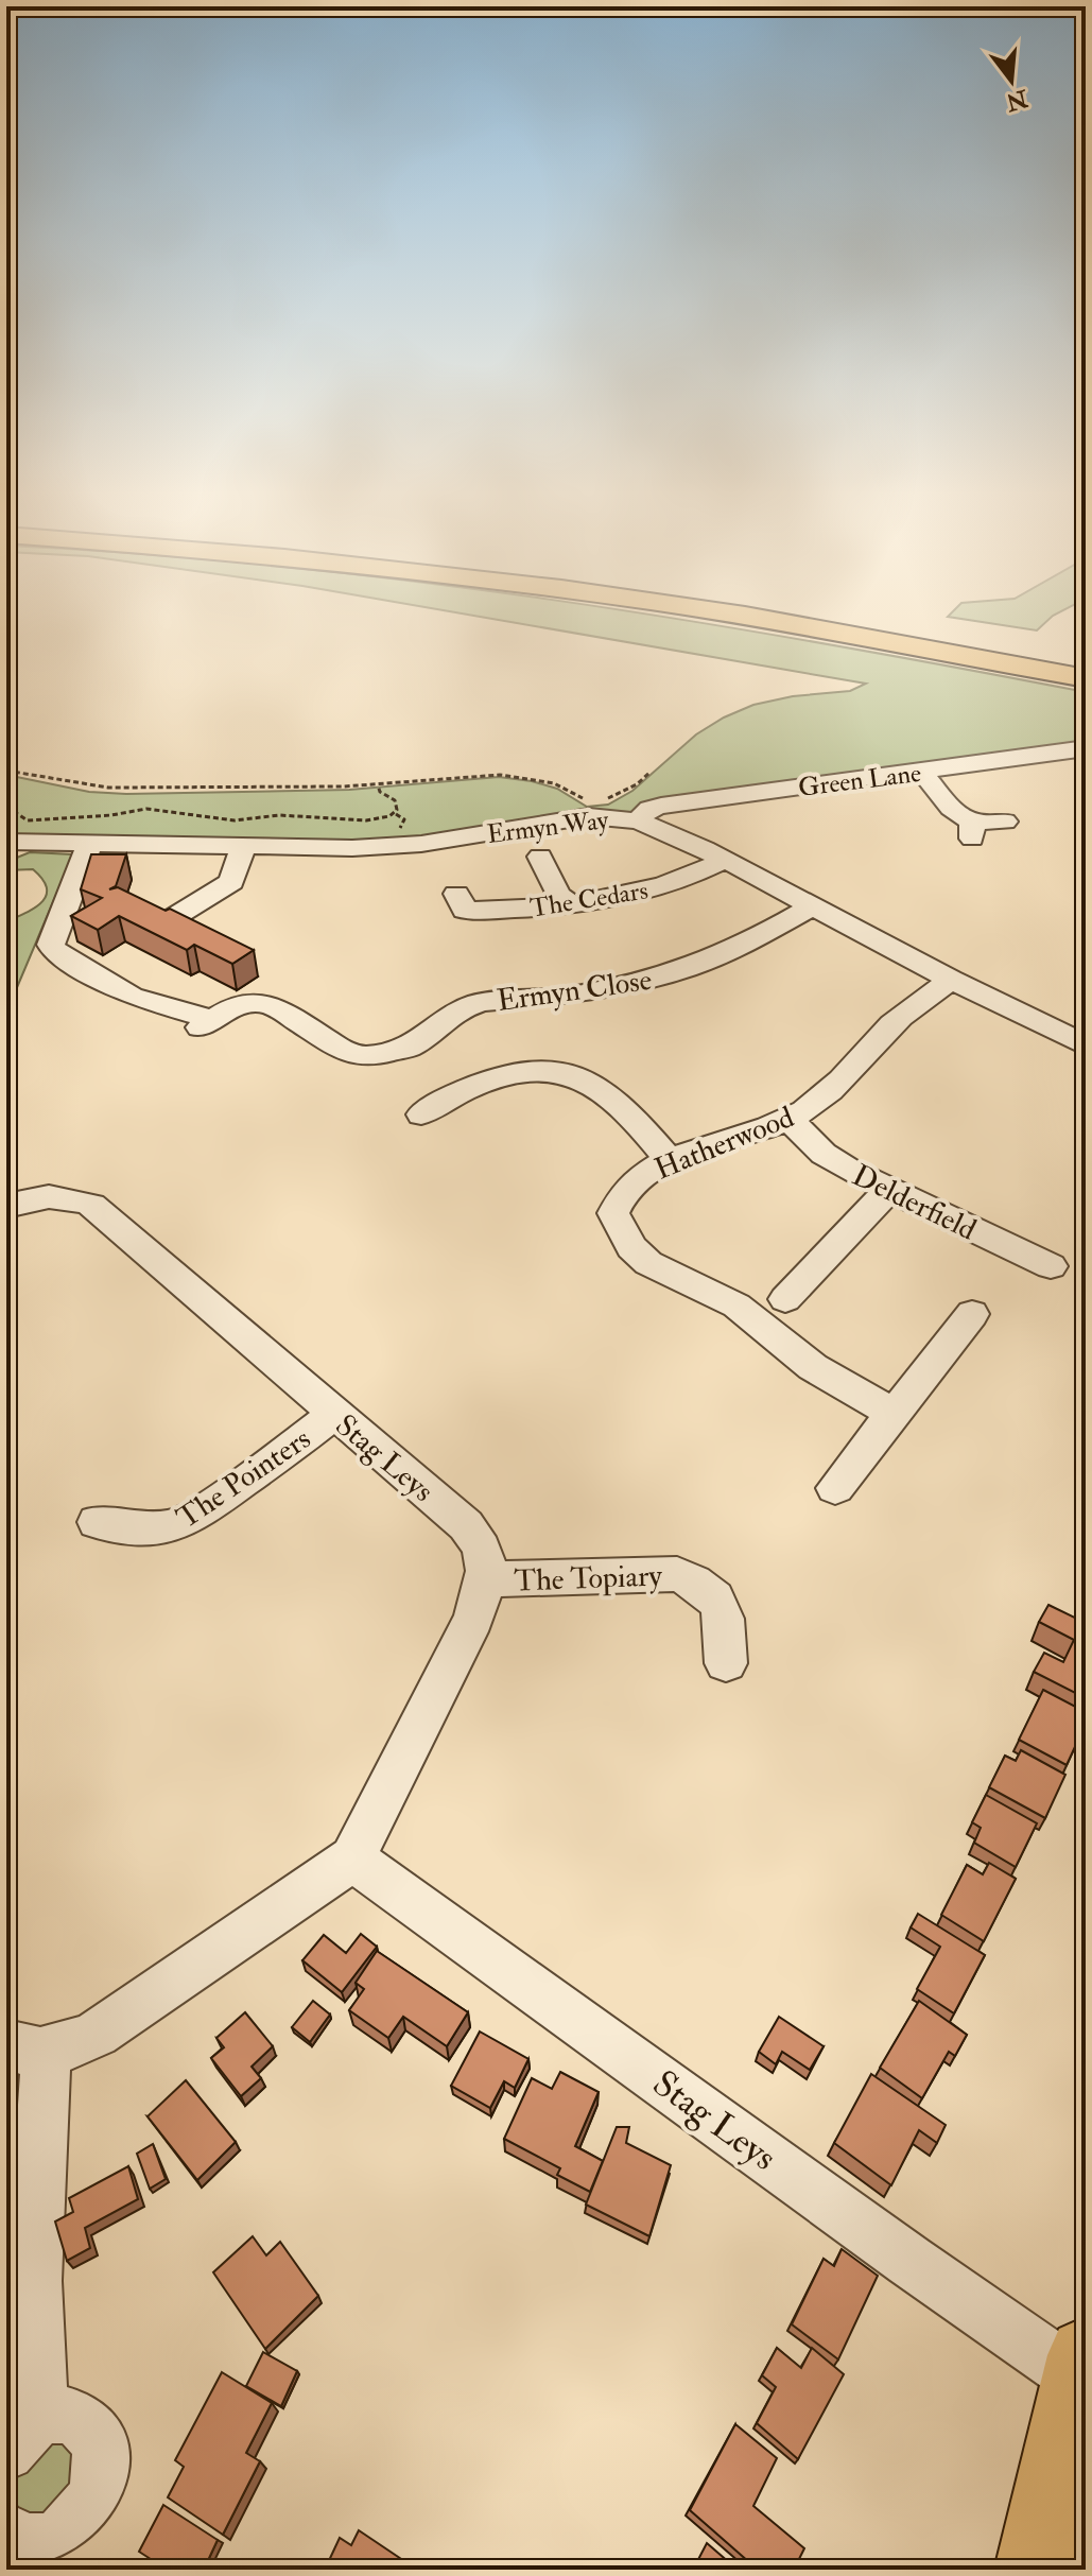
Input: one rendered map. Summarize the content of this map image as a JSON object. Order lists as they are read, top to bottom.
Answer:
{
  "streets": {
    "street": [
      "Green Lane",
      "Ermyn Way",
      "The Cedars",
      "Ermyn Close",
      "Hatherwood",
      "Delderfield",
      "Stag Leys",
      "The Pointers",
      "The Topiary"
    ]
  },
  "crossings": [
    ["Green Lane", "Ermyn Way"],
    ["Ermyn Way", "The Cedars"],
    ["Ermyn Way", "Ermyn Close"],
    ["Ermyn Way", "Hatherwood"],
    ["Hatherwood", "Delderfield"],
    ["Stag Leys", "The Pointers"],
    ["Stag Leys", "The Topiary"]
  ],
  "north": "bottom"
}
